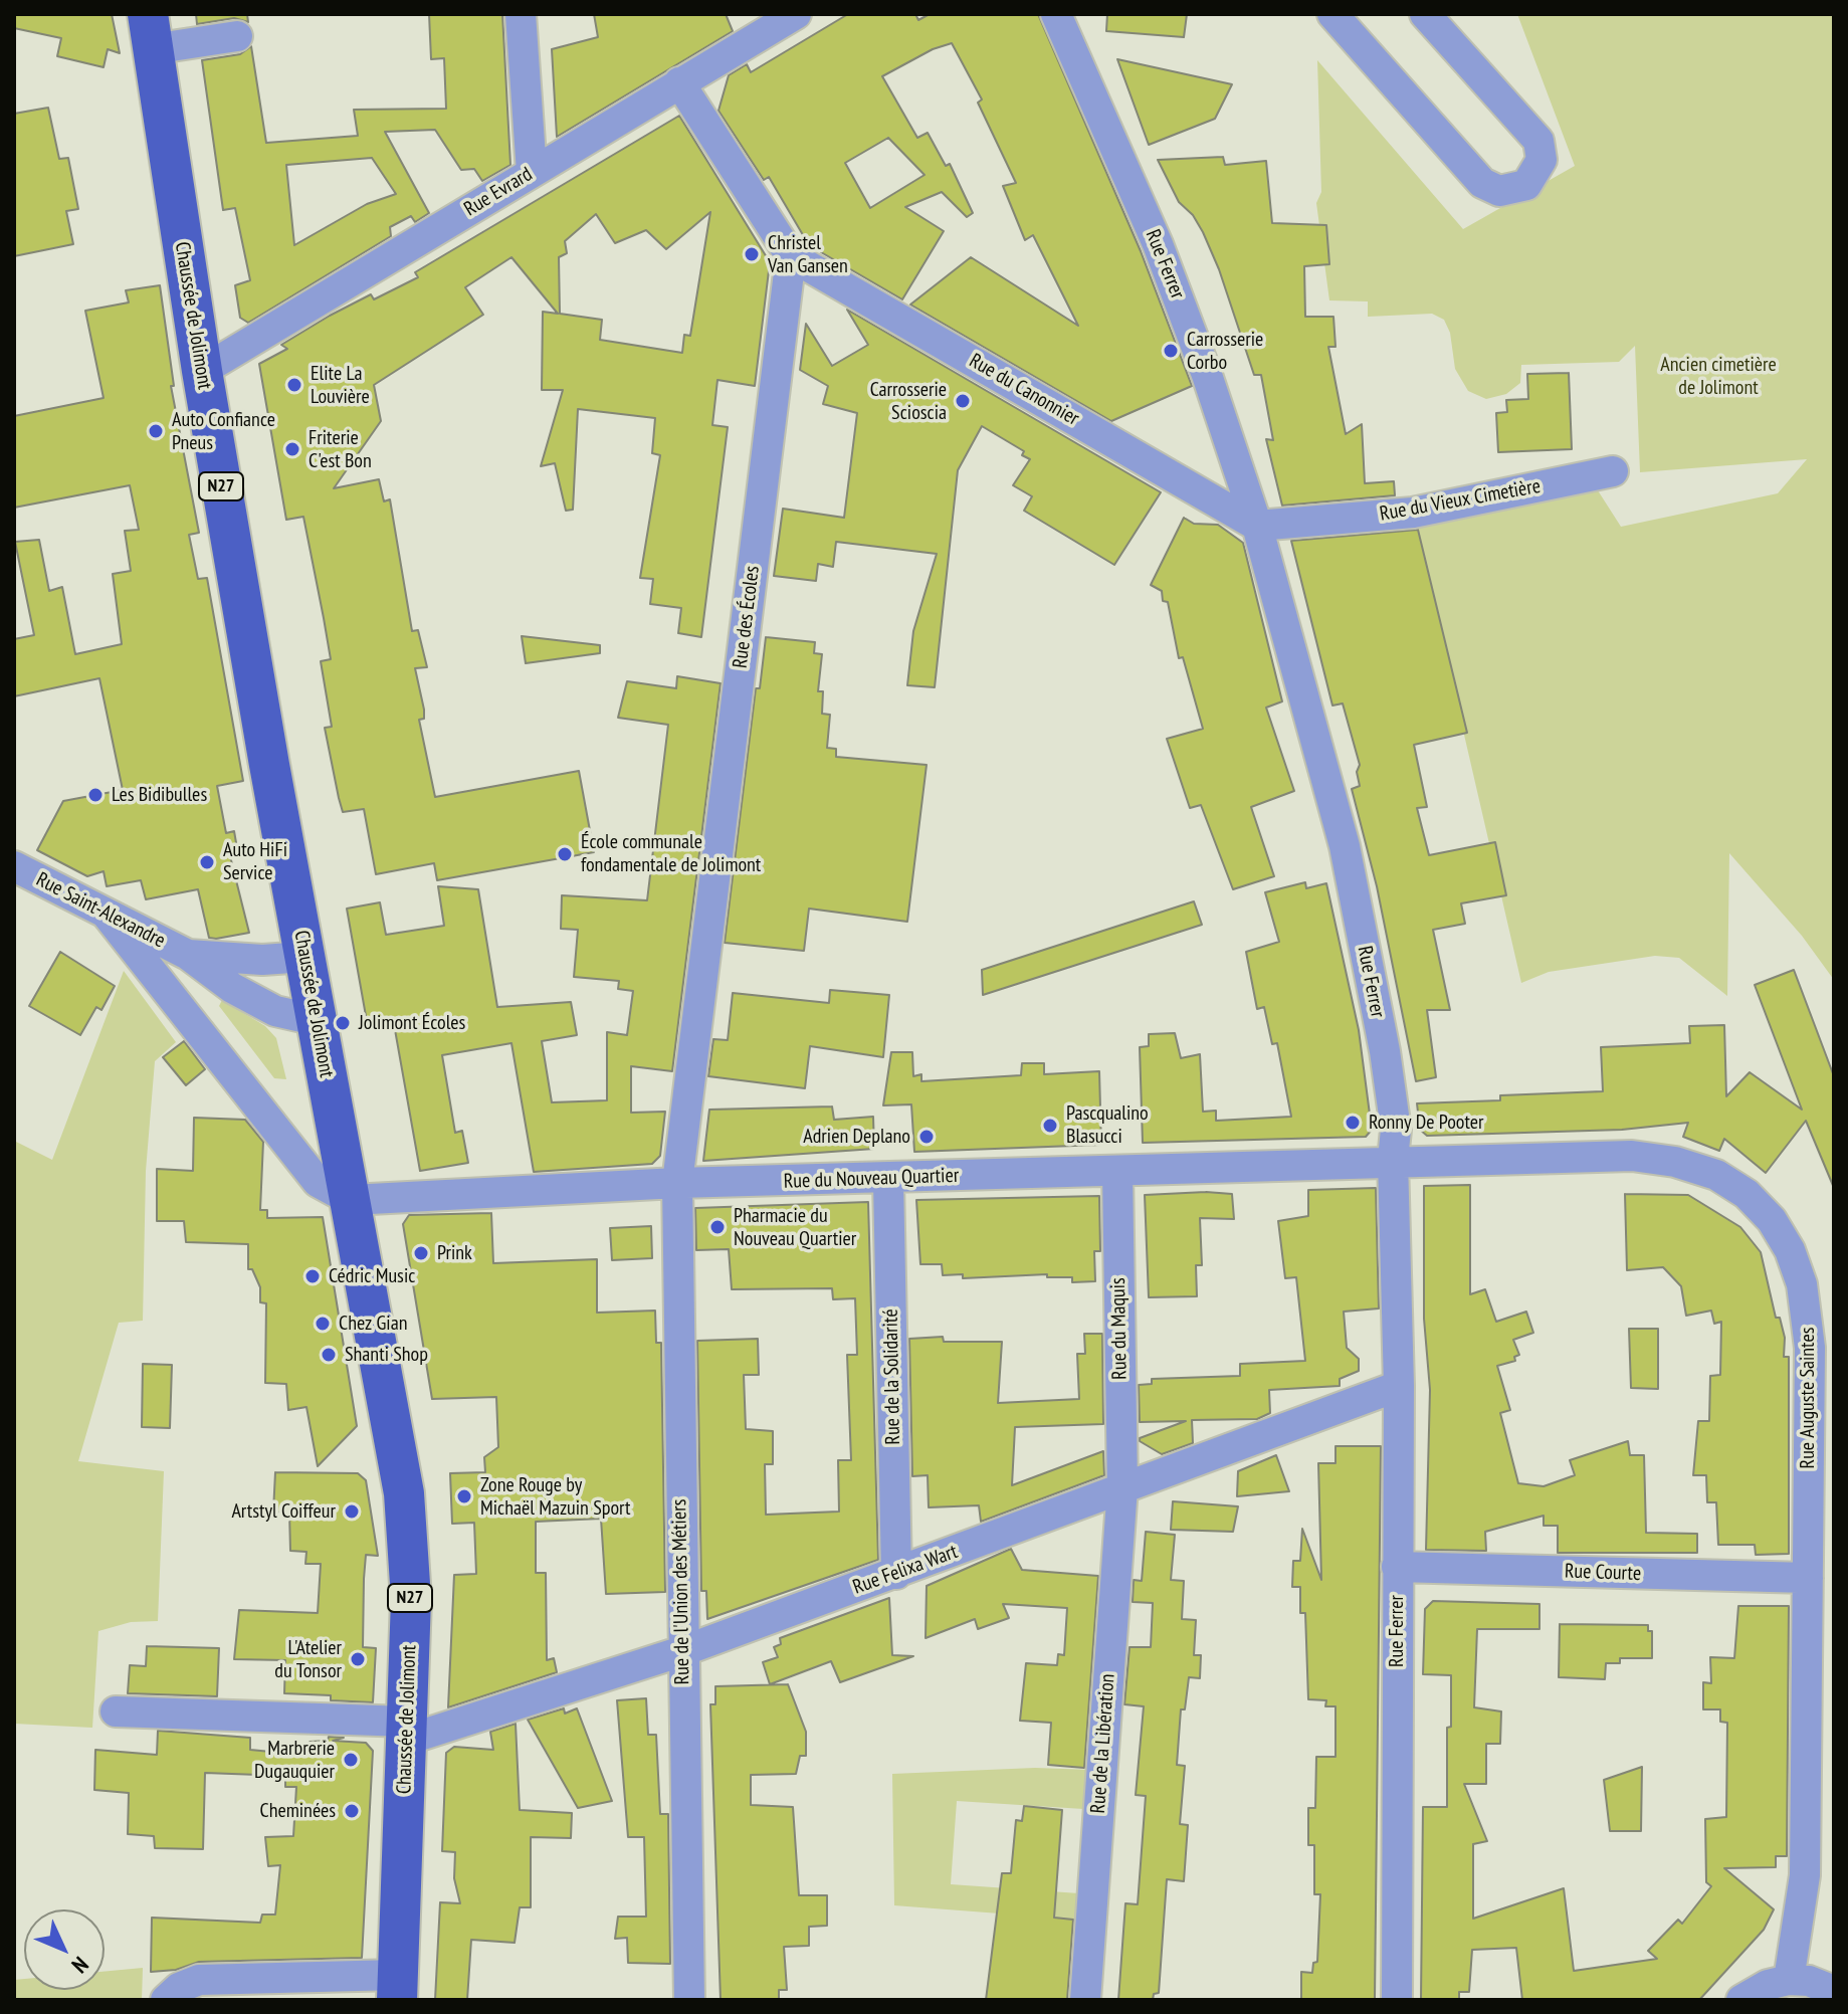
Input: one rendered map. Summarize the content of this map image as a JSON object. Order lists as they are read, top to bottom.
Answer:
{
  "streets": {
    "main road": ["Chaussée de Jolimont", "N27"],
    "street": [
      "Rue Evrard",
      "Rue Ferrer",
      "Rue du Canonnier",
      "Rue du Vieux Cimetière",
      "Rue des Écoles",
      "Rue Saint-Alexandre",
      "Rue du Nouveau Quartier",
      "Rue du Maquis",
      "Rue de la Solidarité",
      "Rue Auguste Saintes",
      "Rue Felixa Wart",
      "Rue Courte",
      "Rue de l'Union des Métiers",
      "Rue de la Libération"
    ]
  },
  "crossings": [
    ["Rue Evrard", "Chaussée de Jolimont"],
    ["Rue Ferrer", "Rue du Canonnier"],
    ["Rue Ferrer", "Rue du Vieux Cimetière"],
    ["Rue Ferrer", "Rue du Nouveau Quartier"],
    ["Rue Ferrer", "Rue Auguste Saintes"],
    ["Rue Ferrer", "Rue Felixa Wart"],
    ["Rue Ferrer", "Rue Courte"],
    ["Chaussée de Jolimont", "Rue Saint-Alexandre"],
    ["Chaussée de Jolimont", "Rue du Nouveau Quartier"],
    ["Chaussée de Jolimont", "Rue Felixa Wart"],
    ["Rue du Canonnier", "Rue du Vieux Cimetière"],
    ["Rue du Canonnier", "Rue des Écoles"],
    ["Rue des Écoles", "Rue du Nouveau Quartier"],
    ["Rue des Écoles", "Rue de l'Union des Métiers"],
    ["Rue du Nouveau Quartier", "Rue du Maquis"],
    ["Rue du Nouveau Quartier", "Rue de la Solidarité"],
    ["Rue du Nouveau Quartier", "Rue Auguste Saintes"],
    ["Rue du Nouveau Quartier", "Rue de l'Union des Métiers"],
    ["Rue du Maquis", "Rue Felixa Wart"],
    ["Rue du Maquis", "Rue de la Libération"],
    ["Rue de la Solidarité", "Rue Felixa Wart"],
    ["Rue Auguste Saintes", "Rue Courte"],
    ["Rue Felixa Wart", "Rue de l'Union des Métiers"],
    ["Rue Felixa Wart", "Rue de la Libération"]
  ],
  "parks": ["Ancien cimetière de Jolimont"],
  "places": [
    "Christel Van Gansen",
    "Carrosserie Corbo",
    "Elite La Louvière",
    "Carrosserie Scioscia",
    "Auto Confiance Pneus",
    "Friterie C'est Bon",
    "Les Bidibulles",
    "École communale fondamentale de Jolimont",
    "Auto HiFi Service",
    "Jolimont Écoles",
    "Ronny De Pooter",
    "Pascqualino Blasucci",
    "Adrien Deplano",
    "Pharmacie du Nouveau Quartier",
    "Prink",
    "Cédric Music",
    "Chez Gian",
    "Shanti Shop",
    "Zone Rouge by Michaël Mazuin Sport",
    "Artstyl Coiffeur",
    "L'Atelier du Tonsor",
    "Marbrerie Dugauquier",
    "Cheminées"
  ],
  "north": "bottom right"
}
